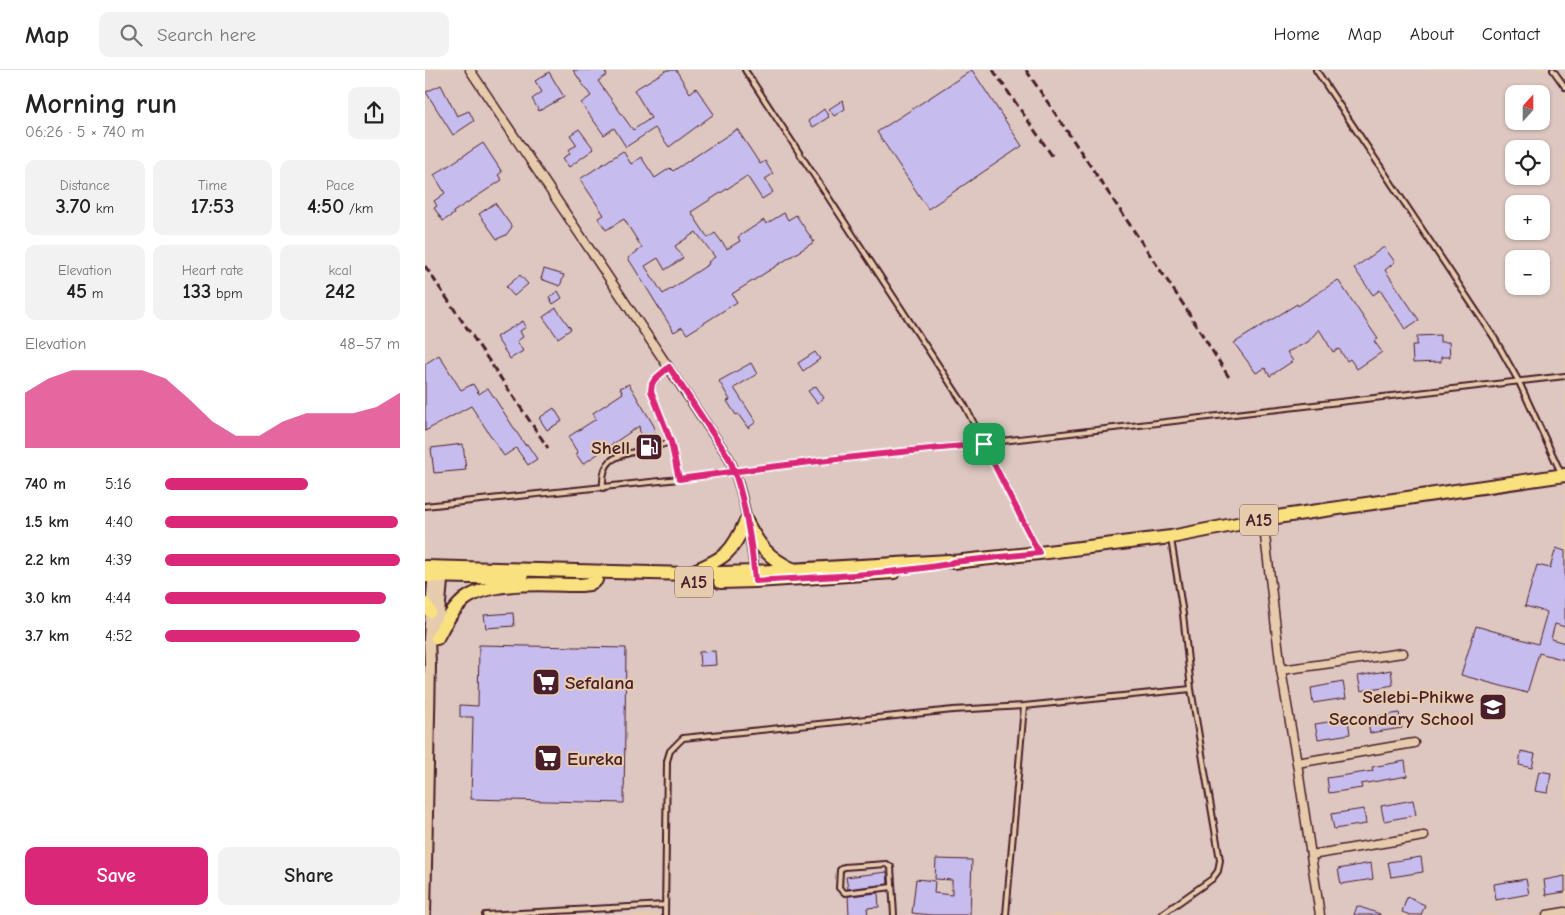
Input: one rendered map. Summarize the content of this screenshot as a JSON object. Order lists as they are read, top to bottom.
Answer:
{
  "streets": {
    "main road": ["A15"]
  },
  "places": {
    "fuel station": ["Shell"],
    "supermarket": ["Sefalana", "Eureka"],
    "school or university": ["Selebi-Phikwe Secondary School"]
  },
  "north": "top",
  "page": {
    "header": "Map",
    "search": "Search here",
    "nav": [
      "Home",
      "Map",
      "About",
      "Contact"
    ],
    "heading": ["Morning run", "06:26 · 5 × 740 m"],
    "map_buttons": ["+", "−"],
    "stats": [
      ["Distance", "3.70 km"],
      ["Time", "17:53"],
      ["Pace", "4:50 /km"],
      ["Elevation", "45 m"],
      ["Heart rate", "133 bpm"],
      ["kcal", "242"]
    ],
    "chart": ["Elevation", "48–57 m"],
    "list": [
      {
        "name": "740 m",
        "note": "5:16"
      },
      {
        "name": "1.5 km",
        "note": "4:40"
      },
      {
        "name": "2.2 km",
        "note": "4:39"
      },
      {
        "name": "3.0 km",
        "note": "4:44"
      },
      {
        "name": "3.7 km",
        "note": "4:52"
      }
    ],
    "buttons": ["Save", "Share"]
  }
}
